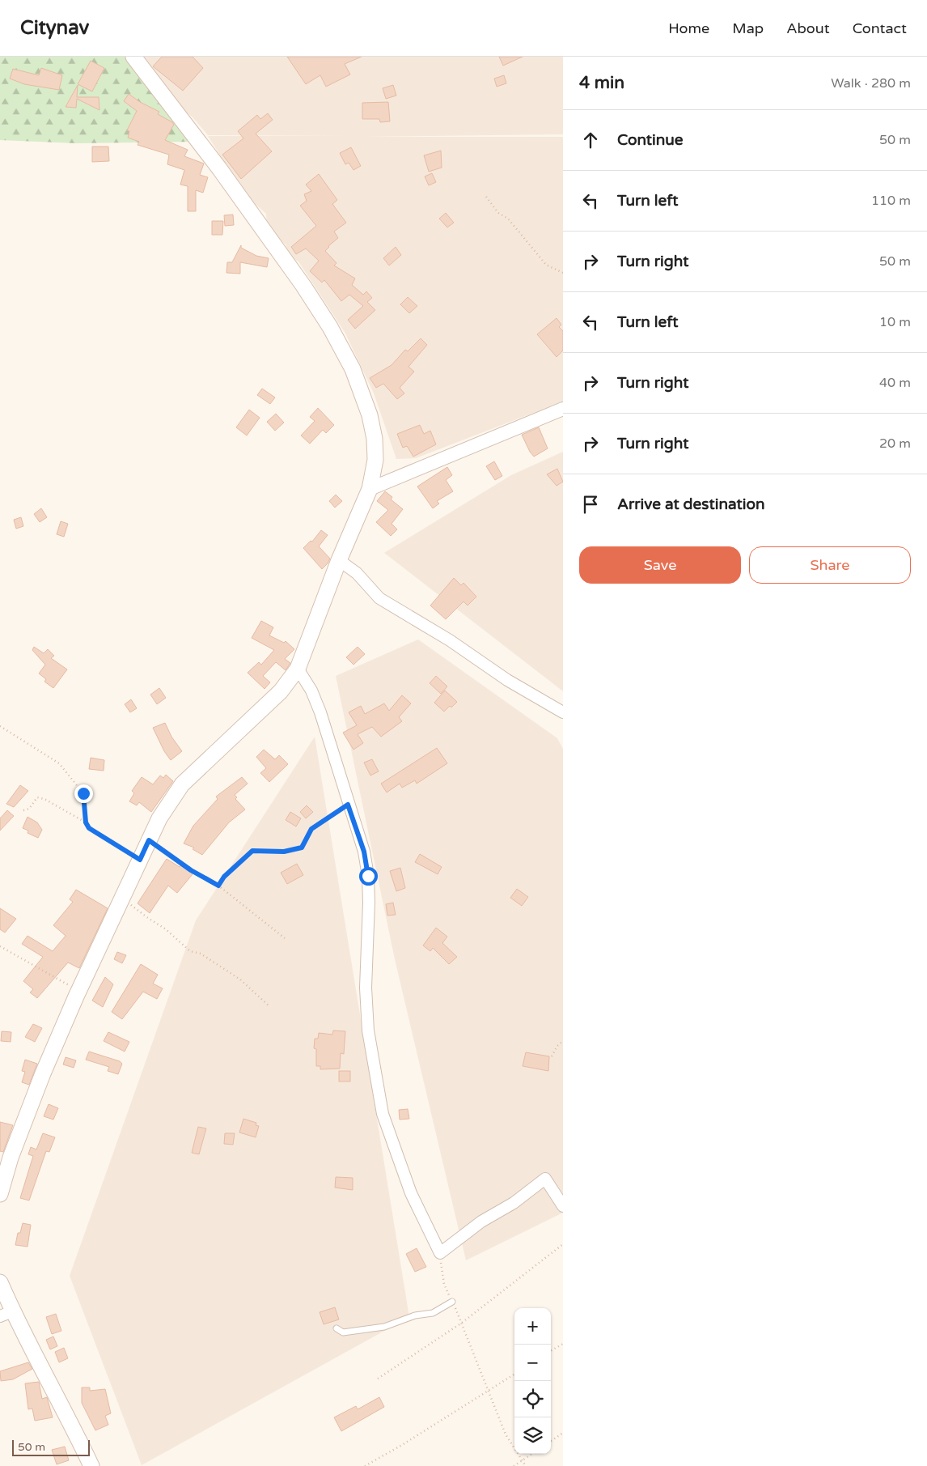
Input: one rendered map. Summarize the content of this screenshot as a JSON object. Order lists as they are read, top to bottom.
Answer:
{
  "scale_bar": "50 m",
  "page": {
    "header": "Citynav",
    "nav": [
      "Home",
      "Map",
      "About",
      "Contact"
    ],
    "heading": ["4 min", "Walk · 280 m"],
    "list": [
      ["Continue", "50 m"],
      ["Turn left", "110 m"],
      ["Turn right", "50 m"],
      ["Turn left", "10 m"],
      ["Turn right", "40 m"],
      ["Turn right", "20 m"],
      "Arrive at destination"
    ],
    "buttons": ["Save", "Share"],
    "map_buttons": ["+", "−"],
    "scale": "50 m"
  }
}
